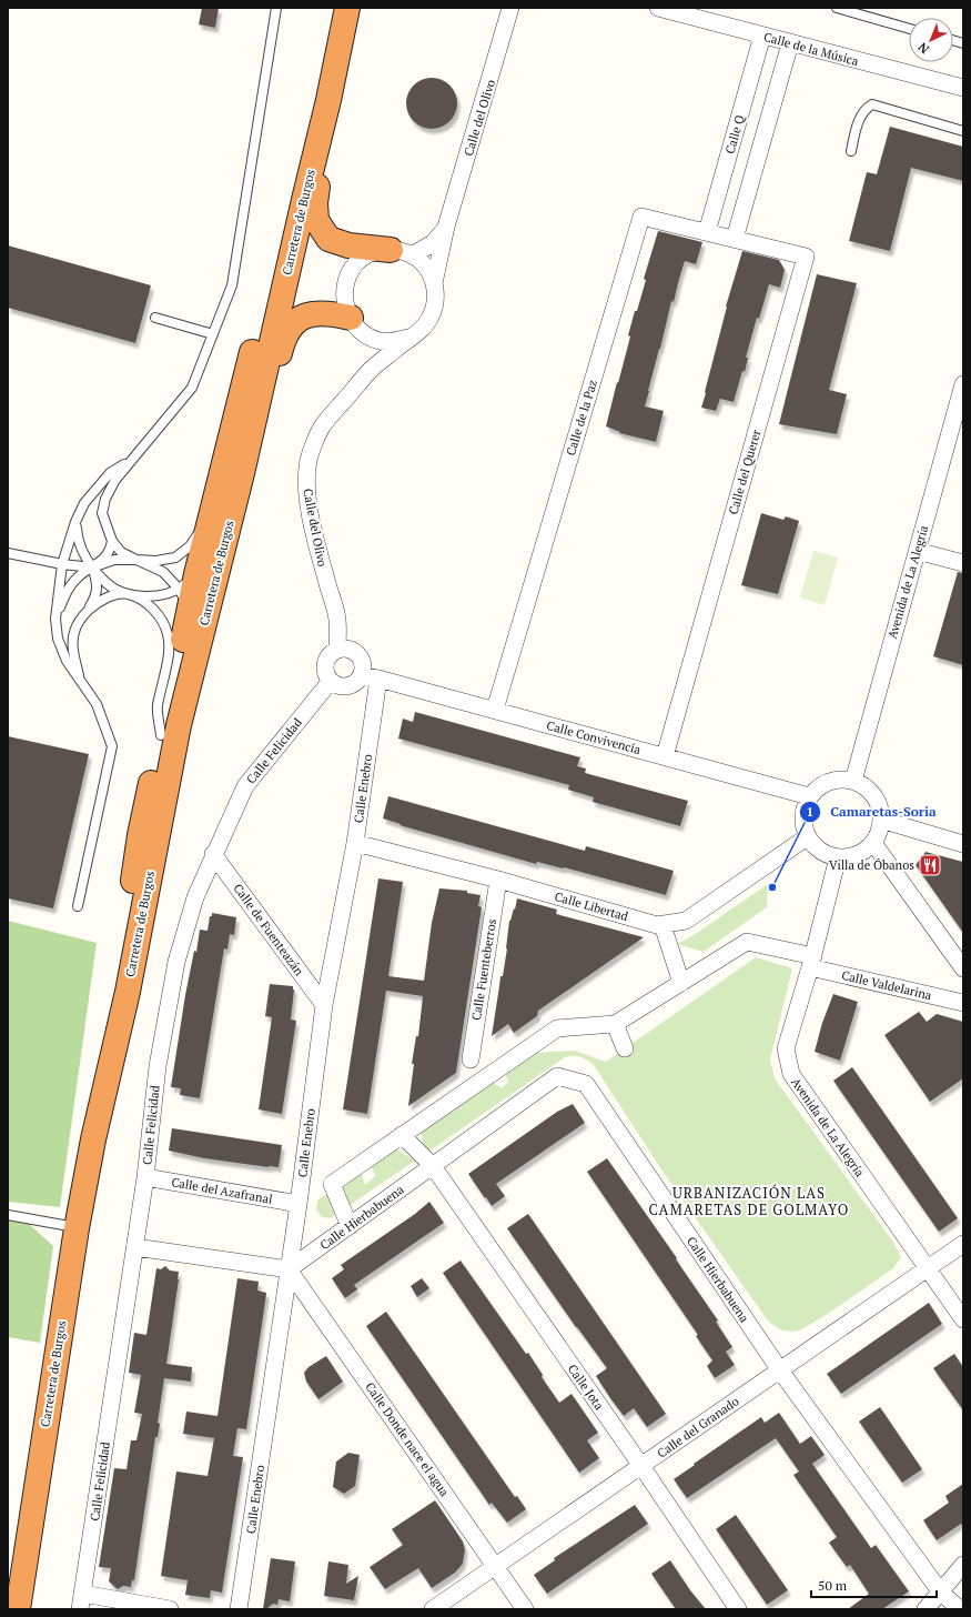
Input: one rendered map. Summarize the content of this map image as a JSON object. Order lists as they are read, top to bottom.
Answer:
{
  "streets": {
    "highway": ["Carretera de Burgos"],
    "street": [
      "Calle de la Música",
      "Calle del Olivo",
      "Calle Q",
      "Calle de la Paz",
      "Calle del Querer",
      "Avenida de La Alegría",
      "Calle Convivencia",
      "Calle Felicidad",
      "Calle Enebro",
      "Calle Libertad",
      "Calle de Fuenteazán",
      "Calle Fuenteberros",
      "Calle Valdelarina",
      "Calle del Azafranal",
      "Calle Hierbabuena",
      "Calle Jota",
      "Calle del Granado",
      "Calle Donde nace el agua"
    ]
  },
  "crossings": [
    ["Calle de la Música", "Calle Q"],
    ["Calle del Olivo", "Calle Convivencia"],
    ["Calle del Olivo", "Calle Felicidad"],
    ["Calle Q", "Calle de la Paz"],
    ["Calle de la Paz", "Calle del Querer"],
    ["Calle de la Paz", "Calle Convivencia"],
    ["Calle del Querer", "Calle Convivencia"],
    ["Avenida de La Alegría", "Calle Convivencia"],
    ["Avenida de La Alegría", "Calle Libertad"],
    ["Avenida de La Alegría", "Calle Valdelarina"],
    ["Avenida de La Alegría", "Calle del Granado"],
    ["Calle Convivencia", "Calle Felicidad"],
    ["Calle Convivencia", "Calle Enebro"],
    ["Calle Convivencia", "Calle Libertad"],
    ["Calle Felicidad", "Calle de Fuenteazán"],
    ["Calle Felicidad", "Calle del Azafranal"],
    ["Calle Enebro", "Calle Libertad"],
    ["Calle Enebro", "Calle de Fuenteazán"],
    ["Calle Enebro", "Calle del Azafranal"],
    ["Calle Enebro", "Calle Hierbabuena"],
    ["Calle Enebro", "Calle Donde nace el agua"],
    ["Calle Libertad", "Calle Fuenteberros"],
    ["Calle Hierbabuena", "Calle Jota"],
    ["Calle Hierbabuena", "Calle del Granado"],
    ["Calle Hierbabuena", "Calle Donde nace el agua"],
    ["Calle Jota", "Calle del Granado"],
    ["Calle del Granado", "Calle Donde nace el agua"]
  ],
  "districts": ["URBANIZACIÓN LAS CAMARETAS DE GOLMAYO"],
  "places": {
    "restaurant": ["Villa de Óbanos"],
    "other": ["Camaretas-Soria"]
  },
  "scale_bar": "50 m",
  "north": "bottom left"
}
